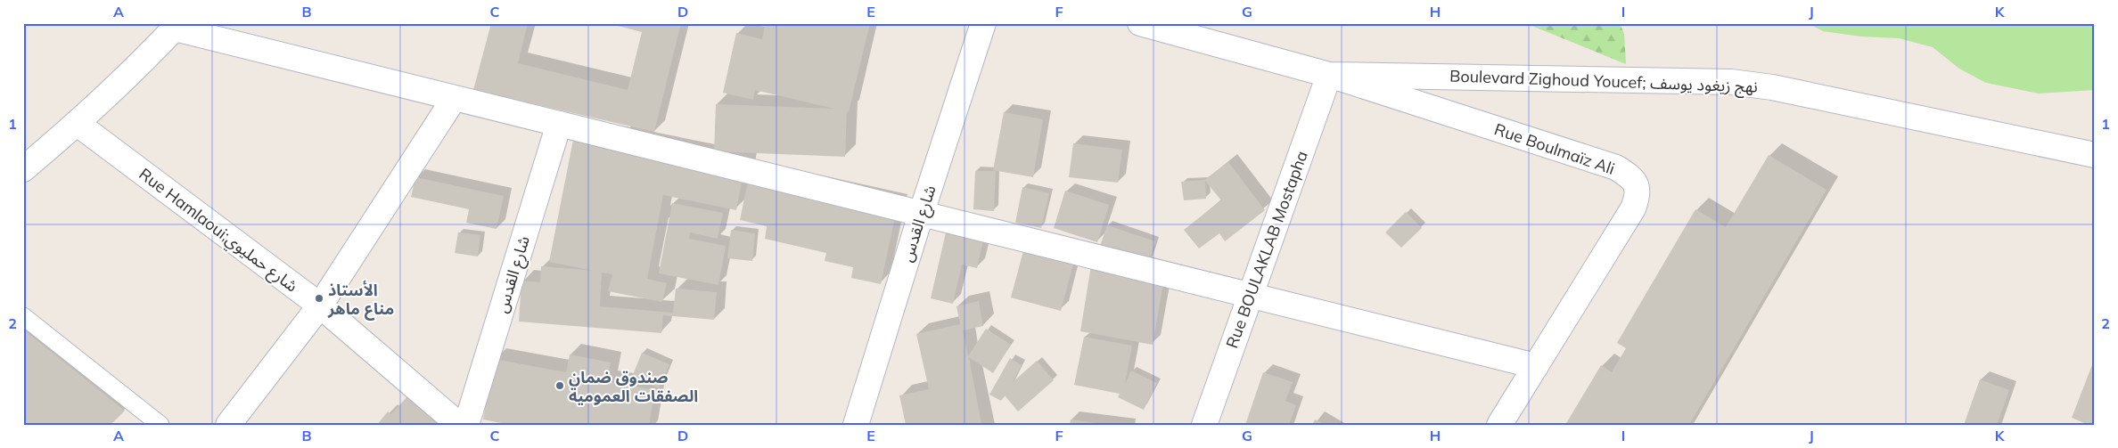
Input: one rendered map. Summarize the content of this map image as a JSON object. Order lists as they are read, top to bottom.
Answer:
{
  "streets": {
    "street": [
      "Boulevard Zighoud Youcef; نهج زيغود يوسف",
      "Rue Boulmaïz Ali",
      "شارع القدس",
      "Rue Hamlaoui;شارع حمليوي",
      "Rue BOULAKLAB Mostapha"
    ]
  },
  "crossings": [
    ["Boulevard Zighoud Youcef; نهج زيغود يوسف", "Rue Boulmaïz Ali"],
    ["Boulevard Zighoud Youcef; نهج زيغود يوسف", "Rue BOULAKLAB Mostapha"],
    ["Rue Boulmaïz Ali", "Rue BOULAKLAB Mostapha"]
  ],
  "places": ["الأستاذ مناع ماهر", "صندوق ضمان الصفقات العمومية"],
  "grid": {
    "columns": [
      "A",
      "B",
      "C",
      "D",
      "E",
      "F",
      "G",
      "H",
      "I",
      "J",
      "K"
    ],
    "rows": ["1", "2"]
  }
}
